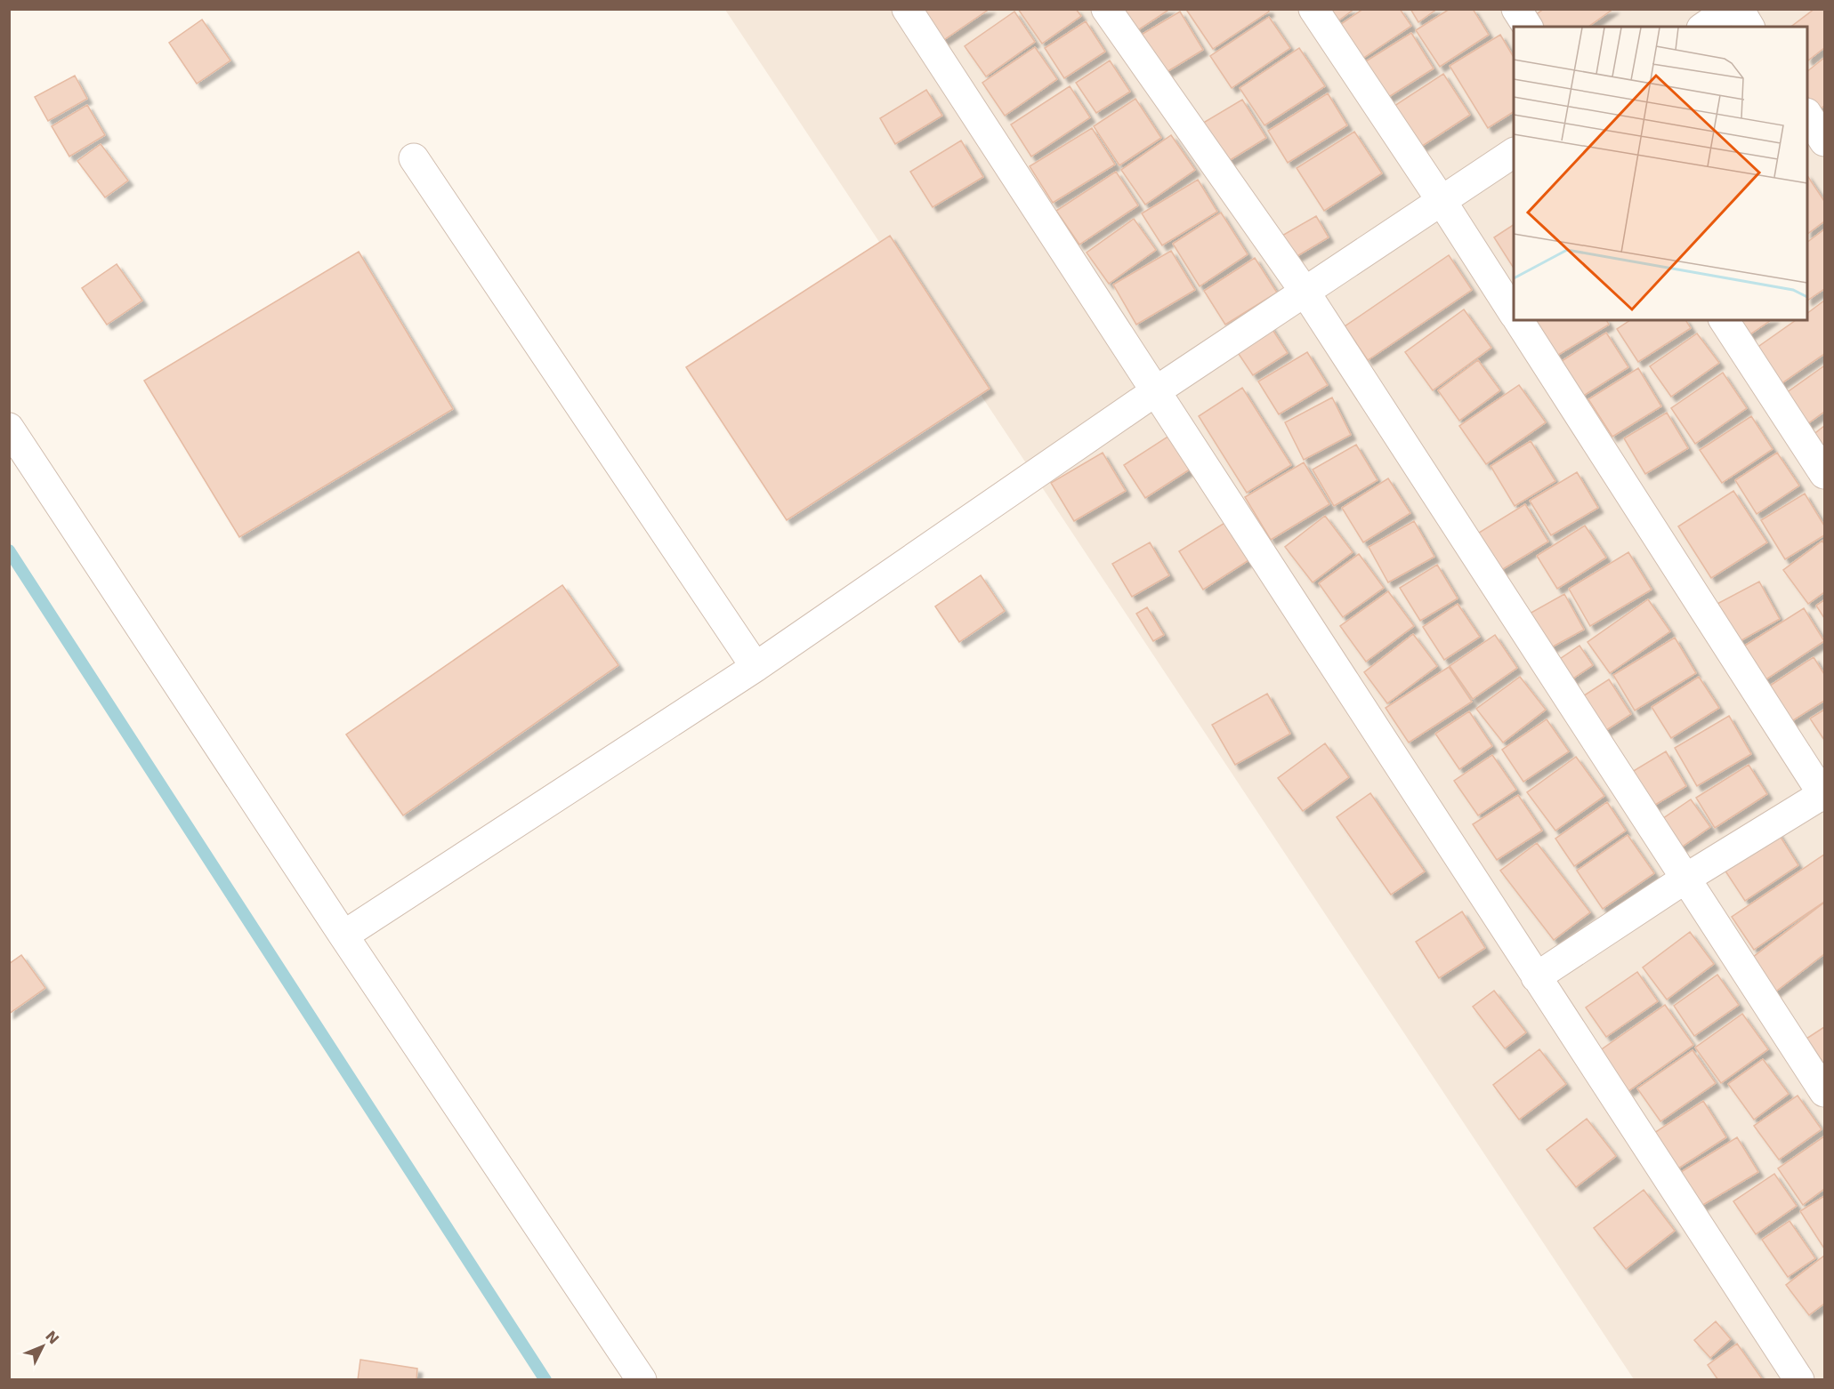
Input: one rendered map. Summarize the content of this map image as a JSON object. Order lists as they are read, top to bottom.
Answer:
{
  "north": "top right"
}
